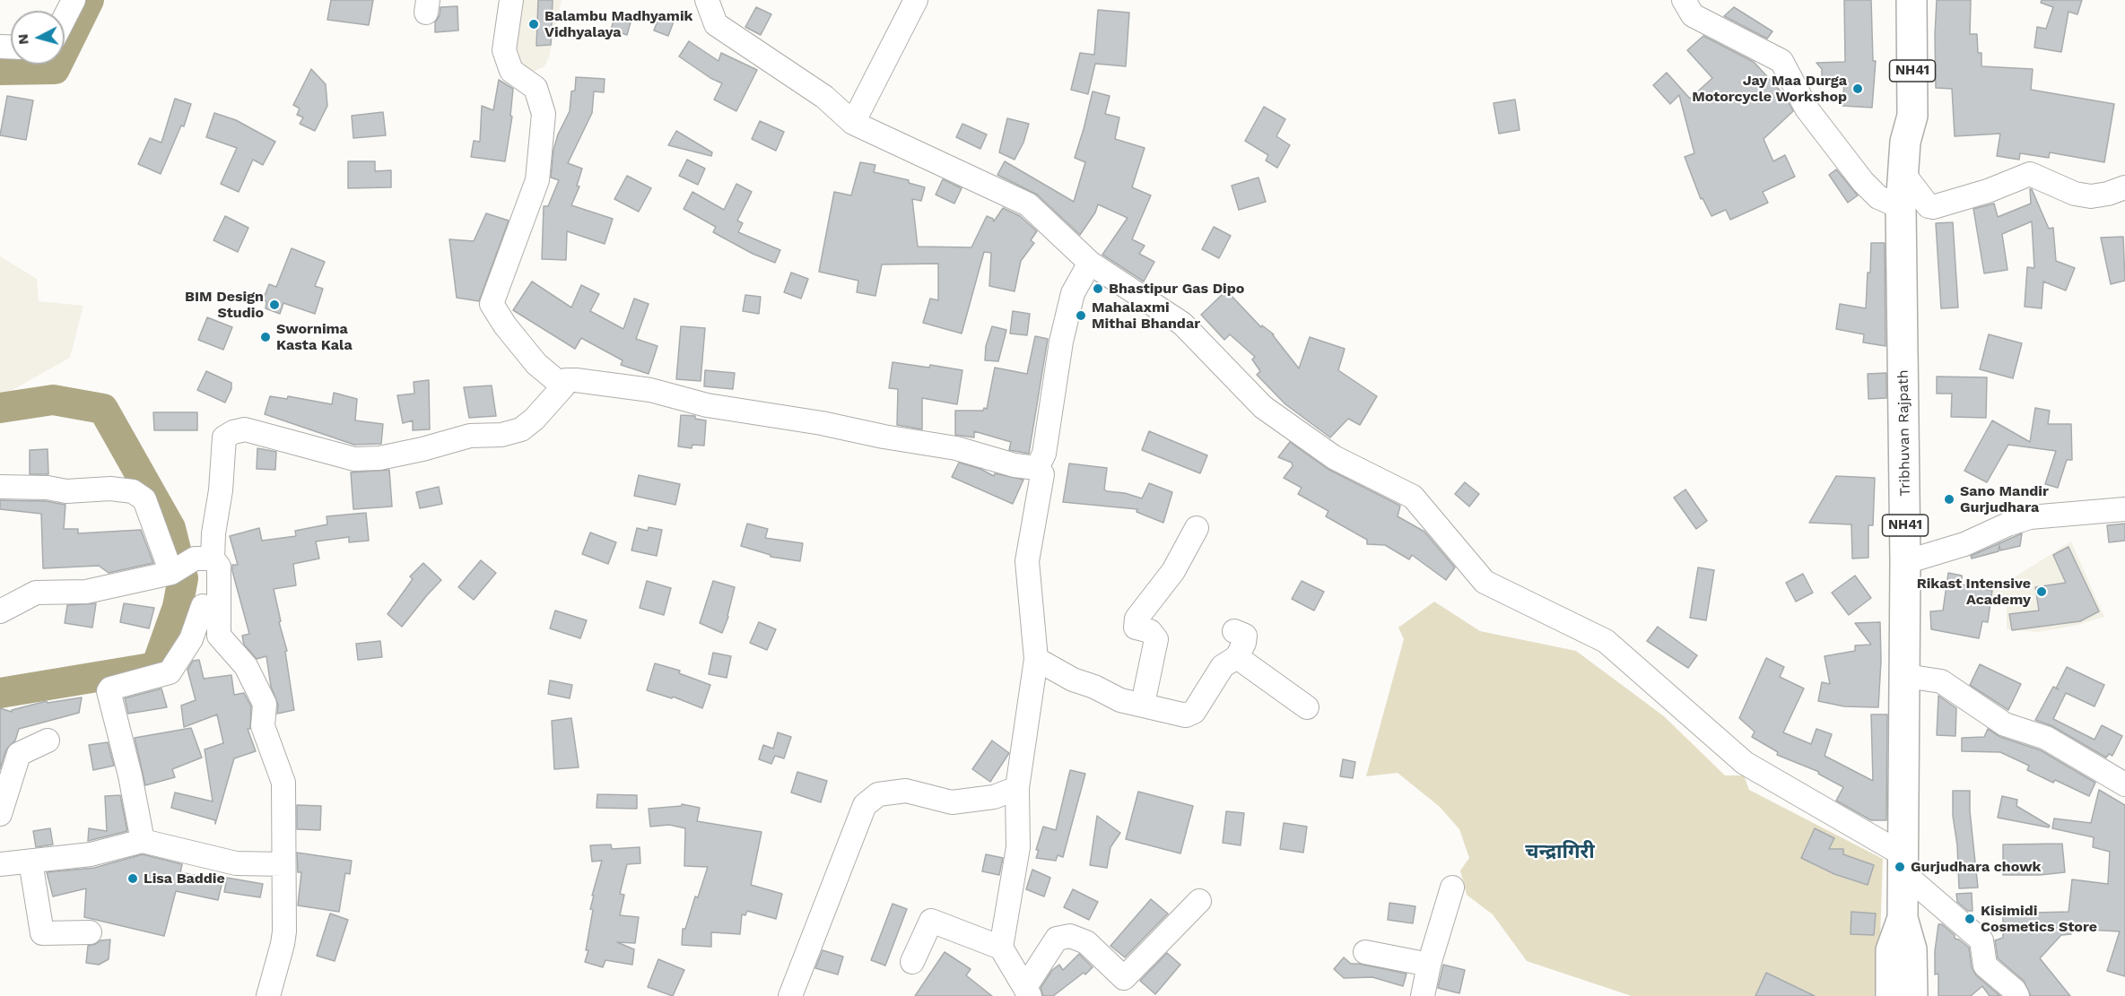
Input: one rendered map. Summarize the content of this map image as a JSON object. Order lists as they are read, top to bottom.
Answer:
{
  "streets": {
    "highway": ["NH41", "Tribhuvan Rajpath"]
  },
  "districts": ["चन्द्रागिरी"],
  "places": [
    "Balambu Madhyamik Vidhyalaya",
    "Jay Maa Durga Motorcycle Workshop",
    "Bhastipur Gas Dipo",
    "BIM Design Studio",
    "Mahalaxmi Mithai Bhandar",
    "Swornima Kasta Kala",
    "Sano Mandir Gurjudhara",
    "Rikast Intensive Academy",
    "Gurjudhara chowk",
    "Lisa Baddie",
    "Kisimidi Cosmetics Store"
  ],
  "north": "left"
}
